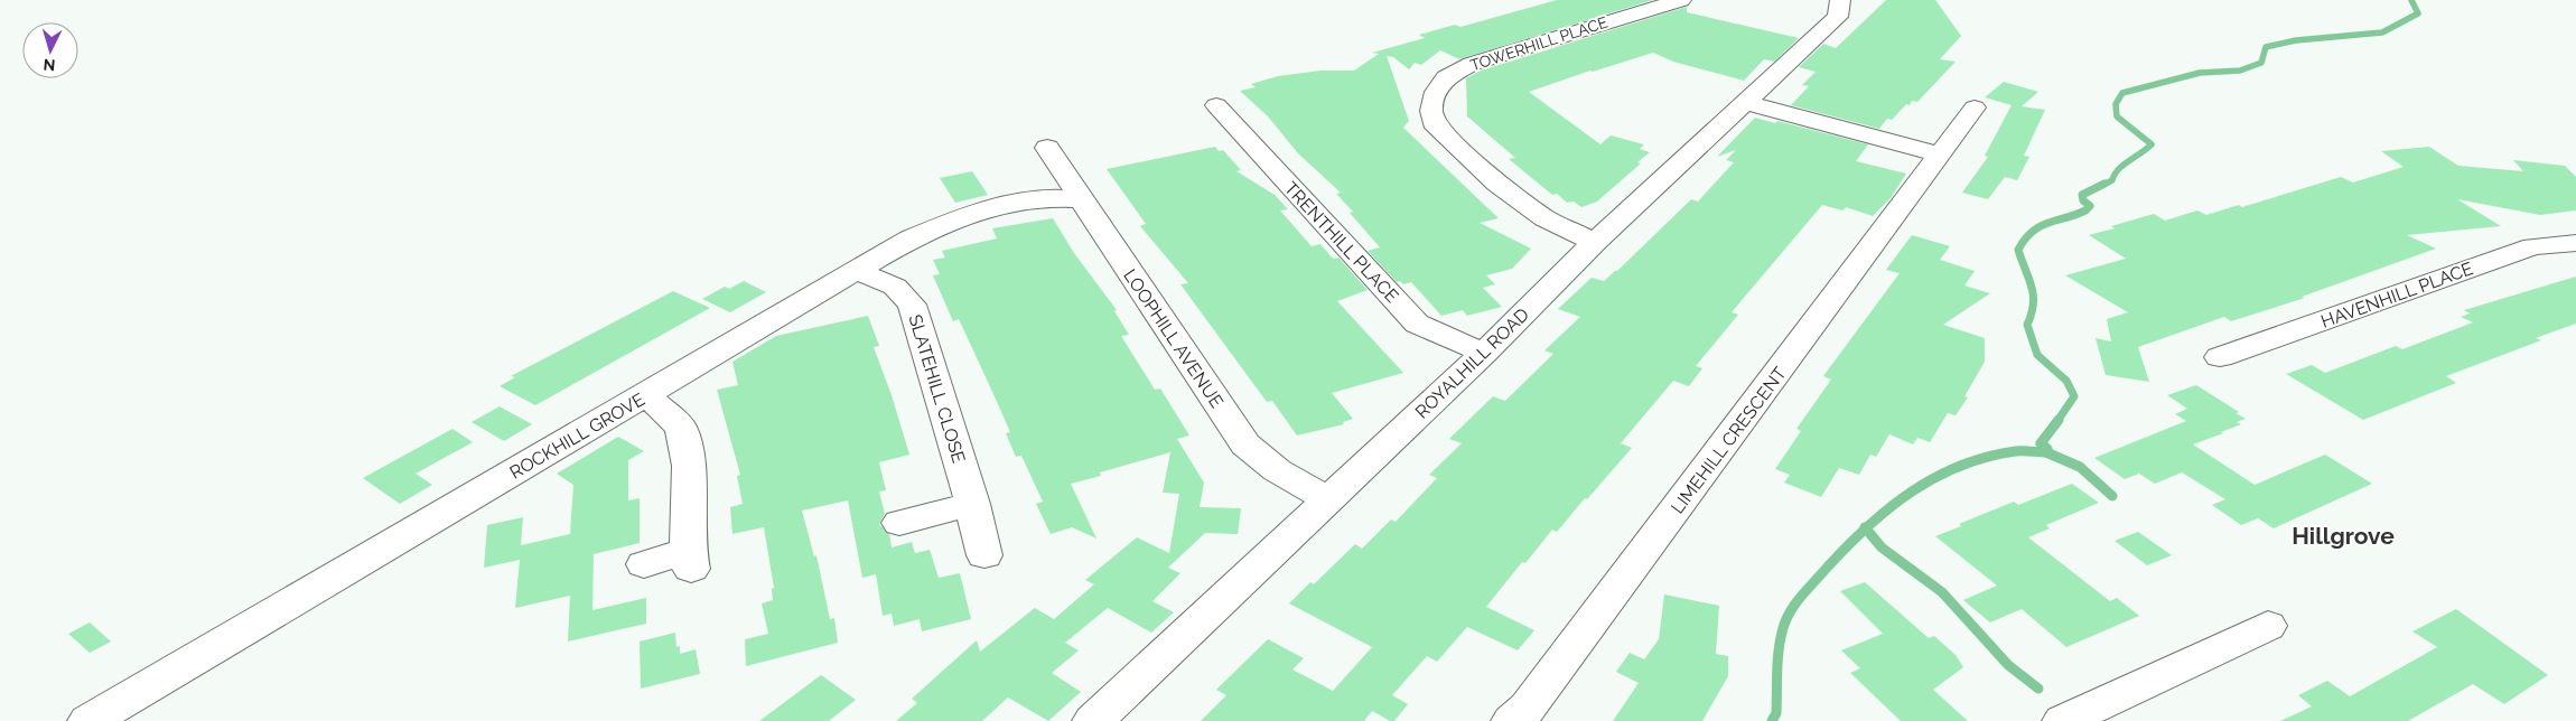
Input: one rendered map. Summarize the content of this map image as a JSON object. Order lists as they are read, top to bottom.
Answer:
{
  "streets": {
    "street": [
      "TOWERHILL PLACE",
      "TRENTHILL PLACE",
      "HAVENHILL PLACE",
      "LOOPHILL AVENUE",
      "ROYALHILL ROAD",
      "SLATEHILL CLOSE",
      "ROCKHILL GROVE",
      "LIMEHILL CRESCENT"
    ]
  },
  "crossings": [
    ["TOWERHILL PLACE", "ROYALHILL ROAD"],
    ["TRENTHILL PLACE", "ROYALHILL ROAD"],
    ["LOOPHILL AVENUE", "ROYALHILL ROAD"],
    ["LOOPHILL AVENUE", "ROCKHILL GROVE"],
    ["SLATEHILL CLOSE", "ROCKHILL GROVE"]
  ],
  "districts": ["Hillgrove"],
  "north": "bottom"
}
